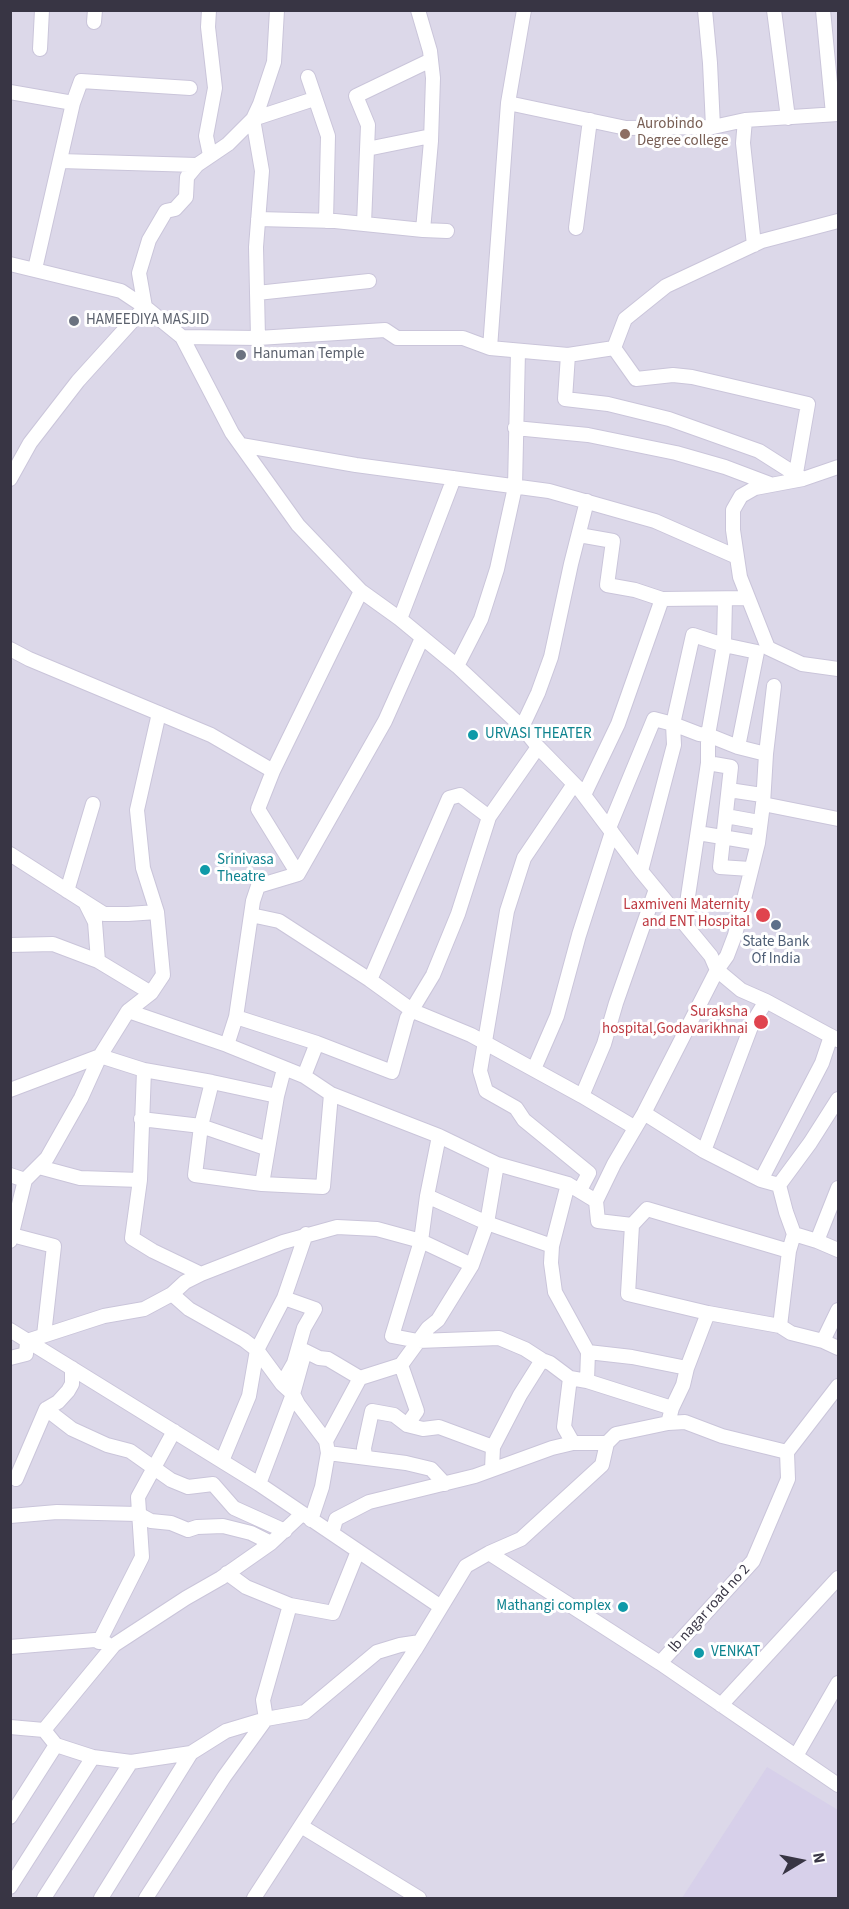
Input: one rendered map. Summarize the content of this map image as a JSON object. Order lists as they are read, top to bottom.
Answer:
{
  "streets": {
    "street": ["lb nagar road no 2"]
  },
  "places": [
    "Aurobindo Degree college",
    "HAMEEDIYA MASJID",
    "Hanuman Temple",
    "URVASI THEATER",
    "Srinivasa Theatre",
    "Laxmiveni Maternity and ENT Hospital",
    "State Bank Of India",
    "Suraksha hospital,Godavarikhnai",
    "Mathangi complex",
    "VENKAT"
  ],
  "north": "right"
}
